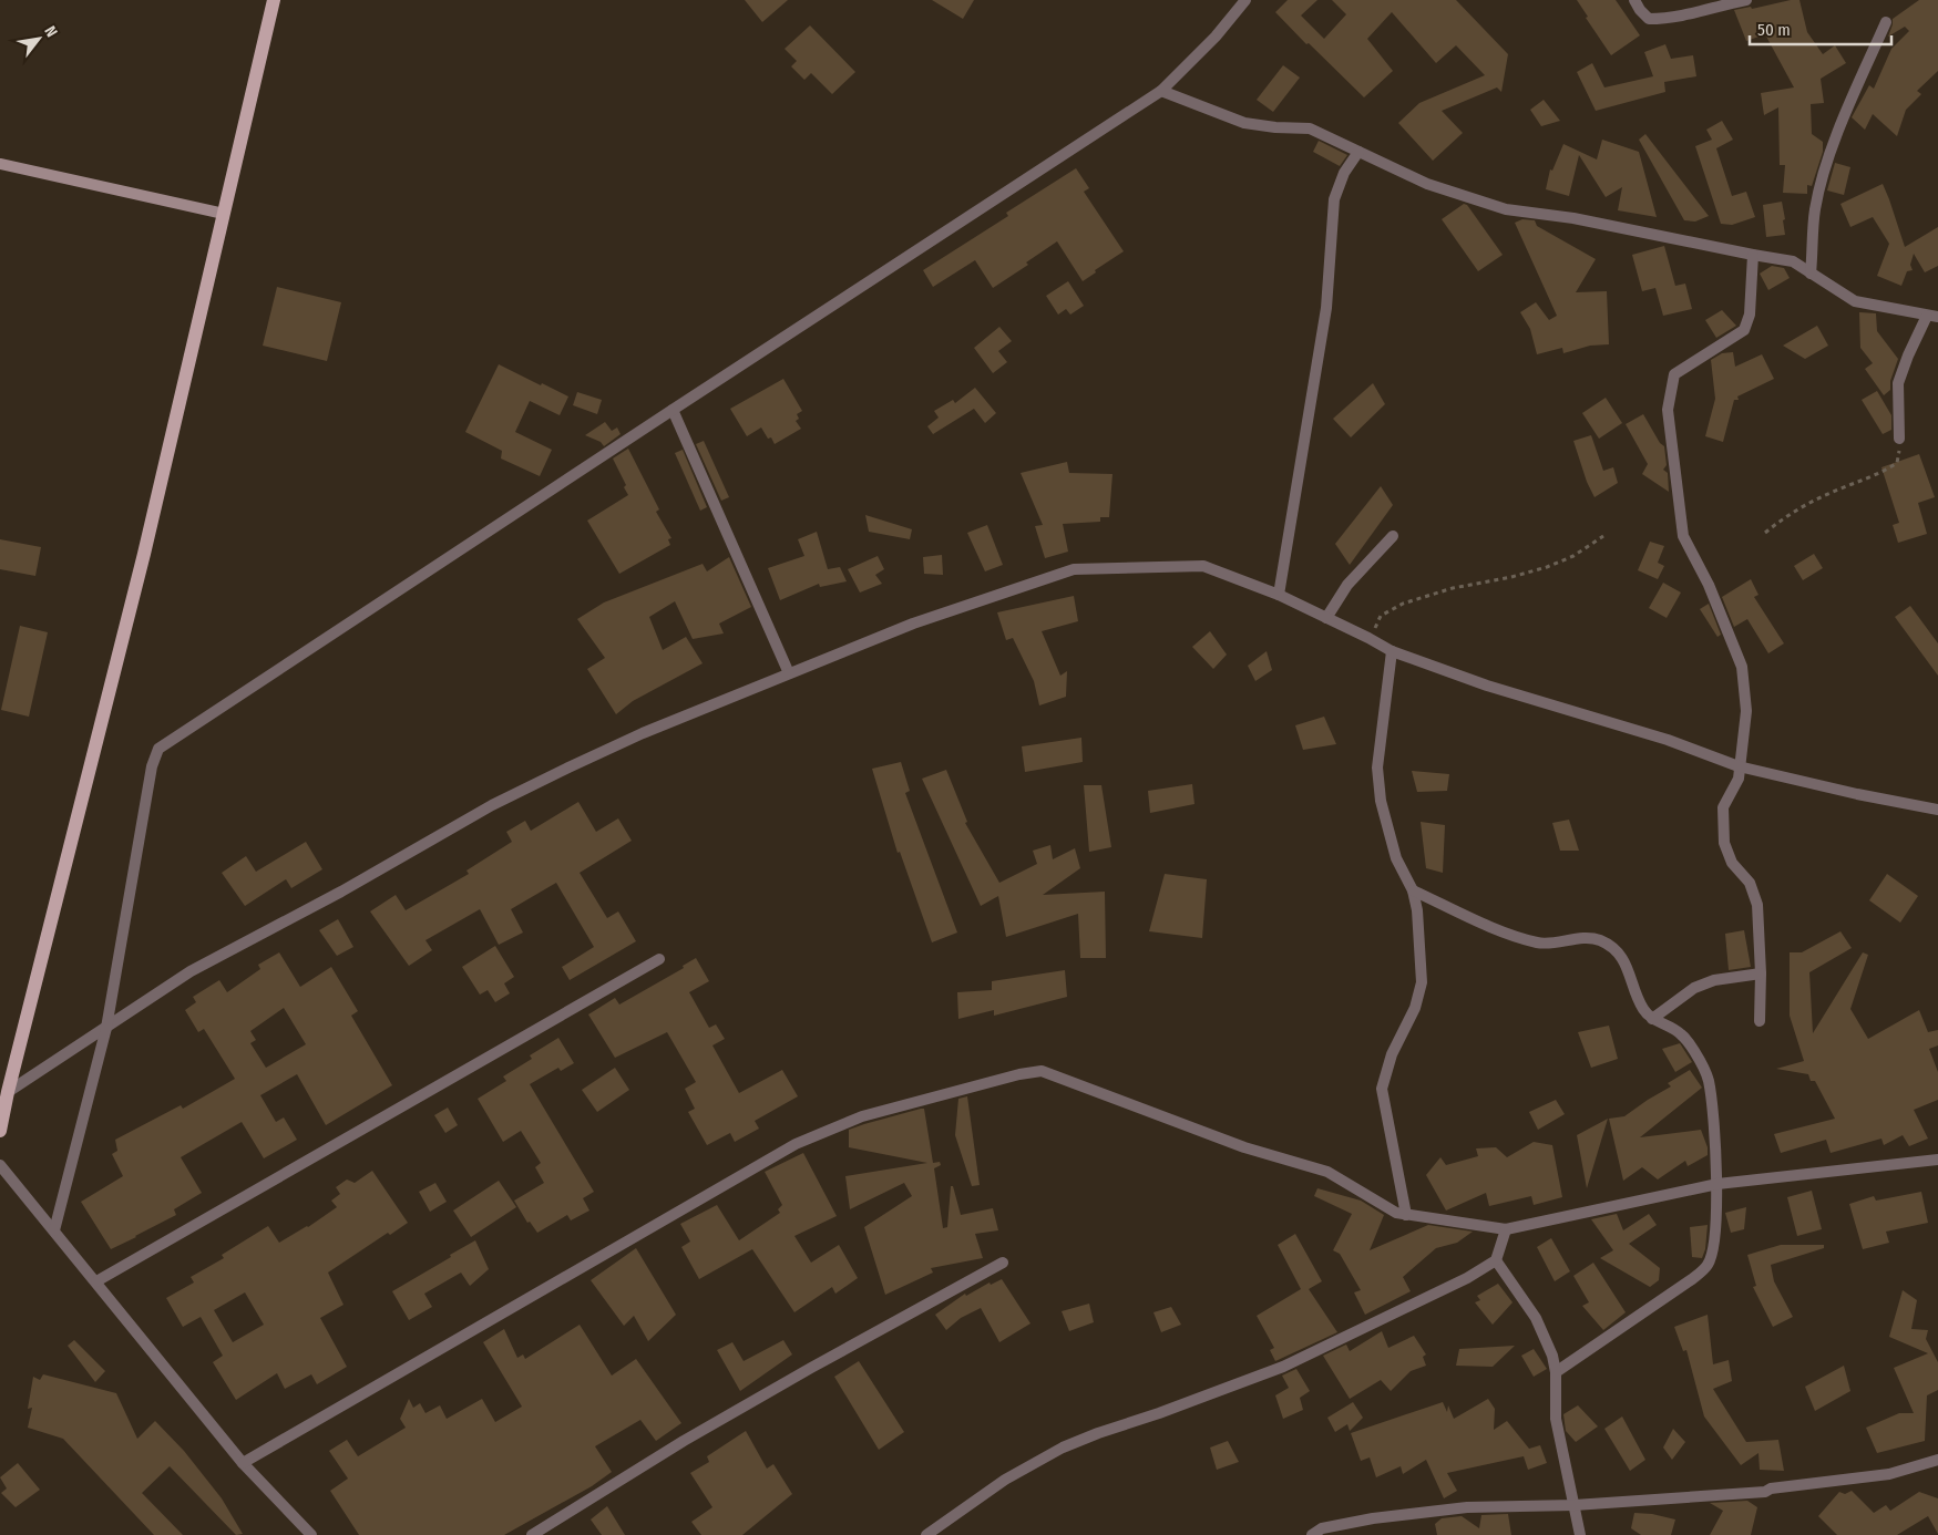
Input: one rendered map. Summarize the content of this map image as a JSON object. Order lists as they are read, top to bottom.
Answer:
{
  "scale_bar": "50 m",
  "north": "top right"
}
